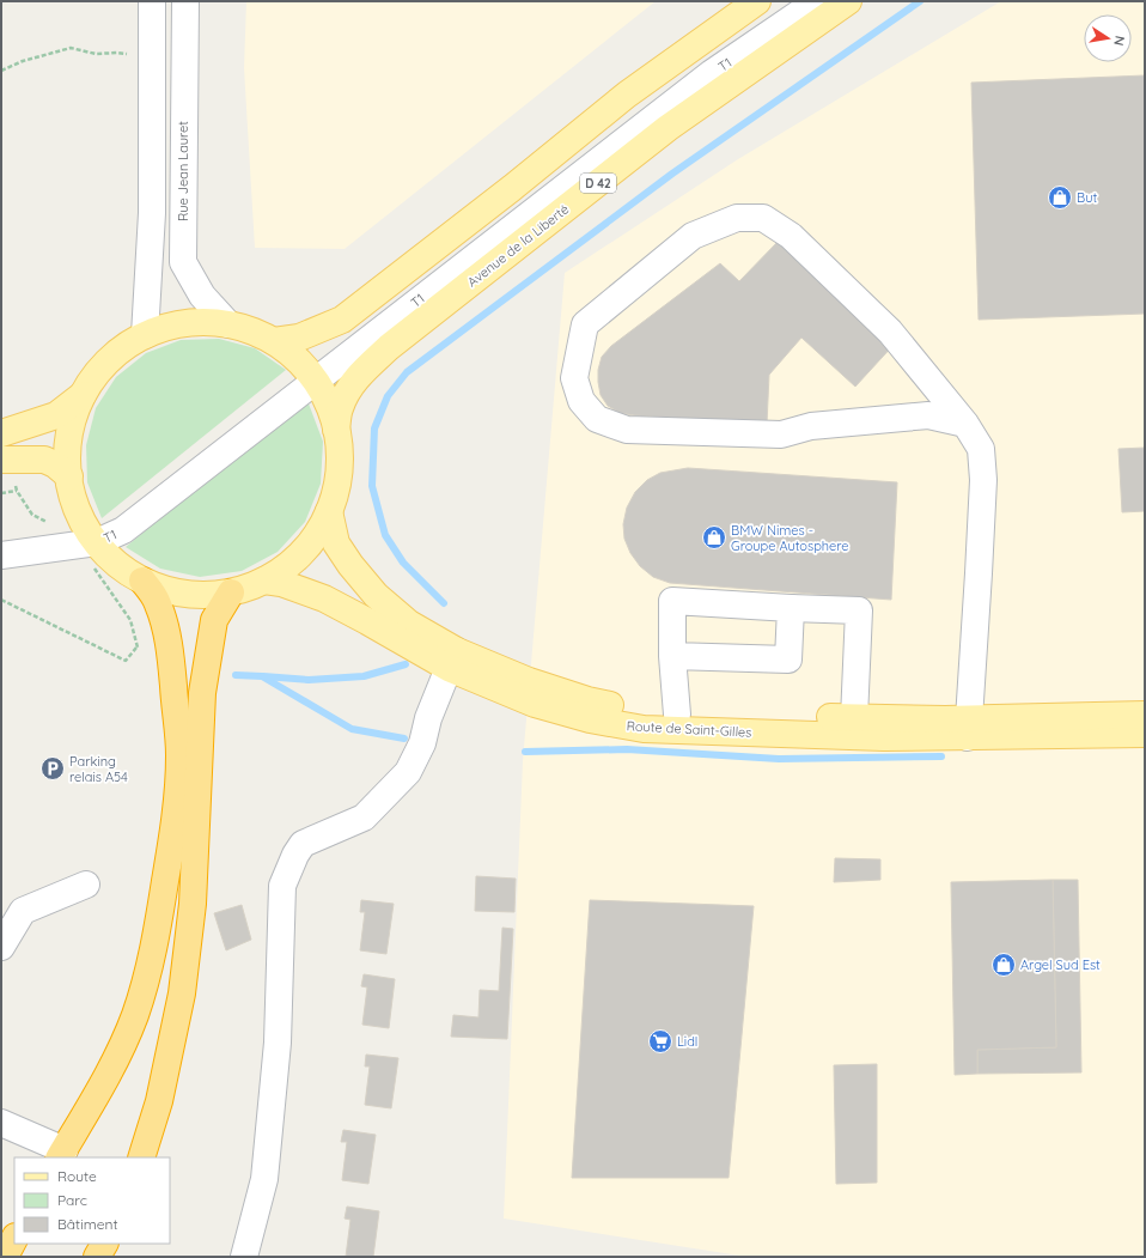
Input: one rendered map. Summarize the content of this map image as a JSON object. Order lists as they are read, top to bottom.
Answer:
{
  "streets": {
    "main road": ["D 42", "Avenue de la Liberté", "Route de Saint-Gilles"],
    "street": ["T1", "Rue Jean Lauret"]
  },
  "places": {
    "shop": ["But", "BMW Nimes - Groupe Autosphere", "Argel Sud Est"],
    "parking": ["Parking relais A54"],
    "supermarket": ["Lidl"]
  },
  "legend": ["Route", "Parc", "Bâtiment"],
  "north": "right"
}
